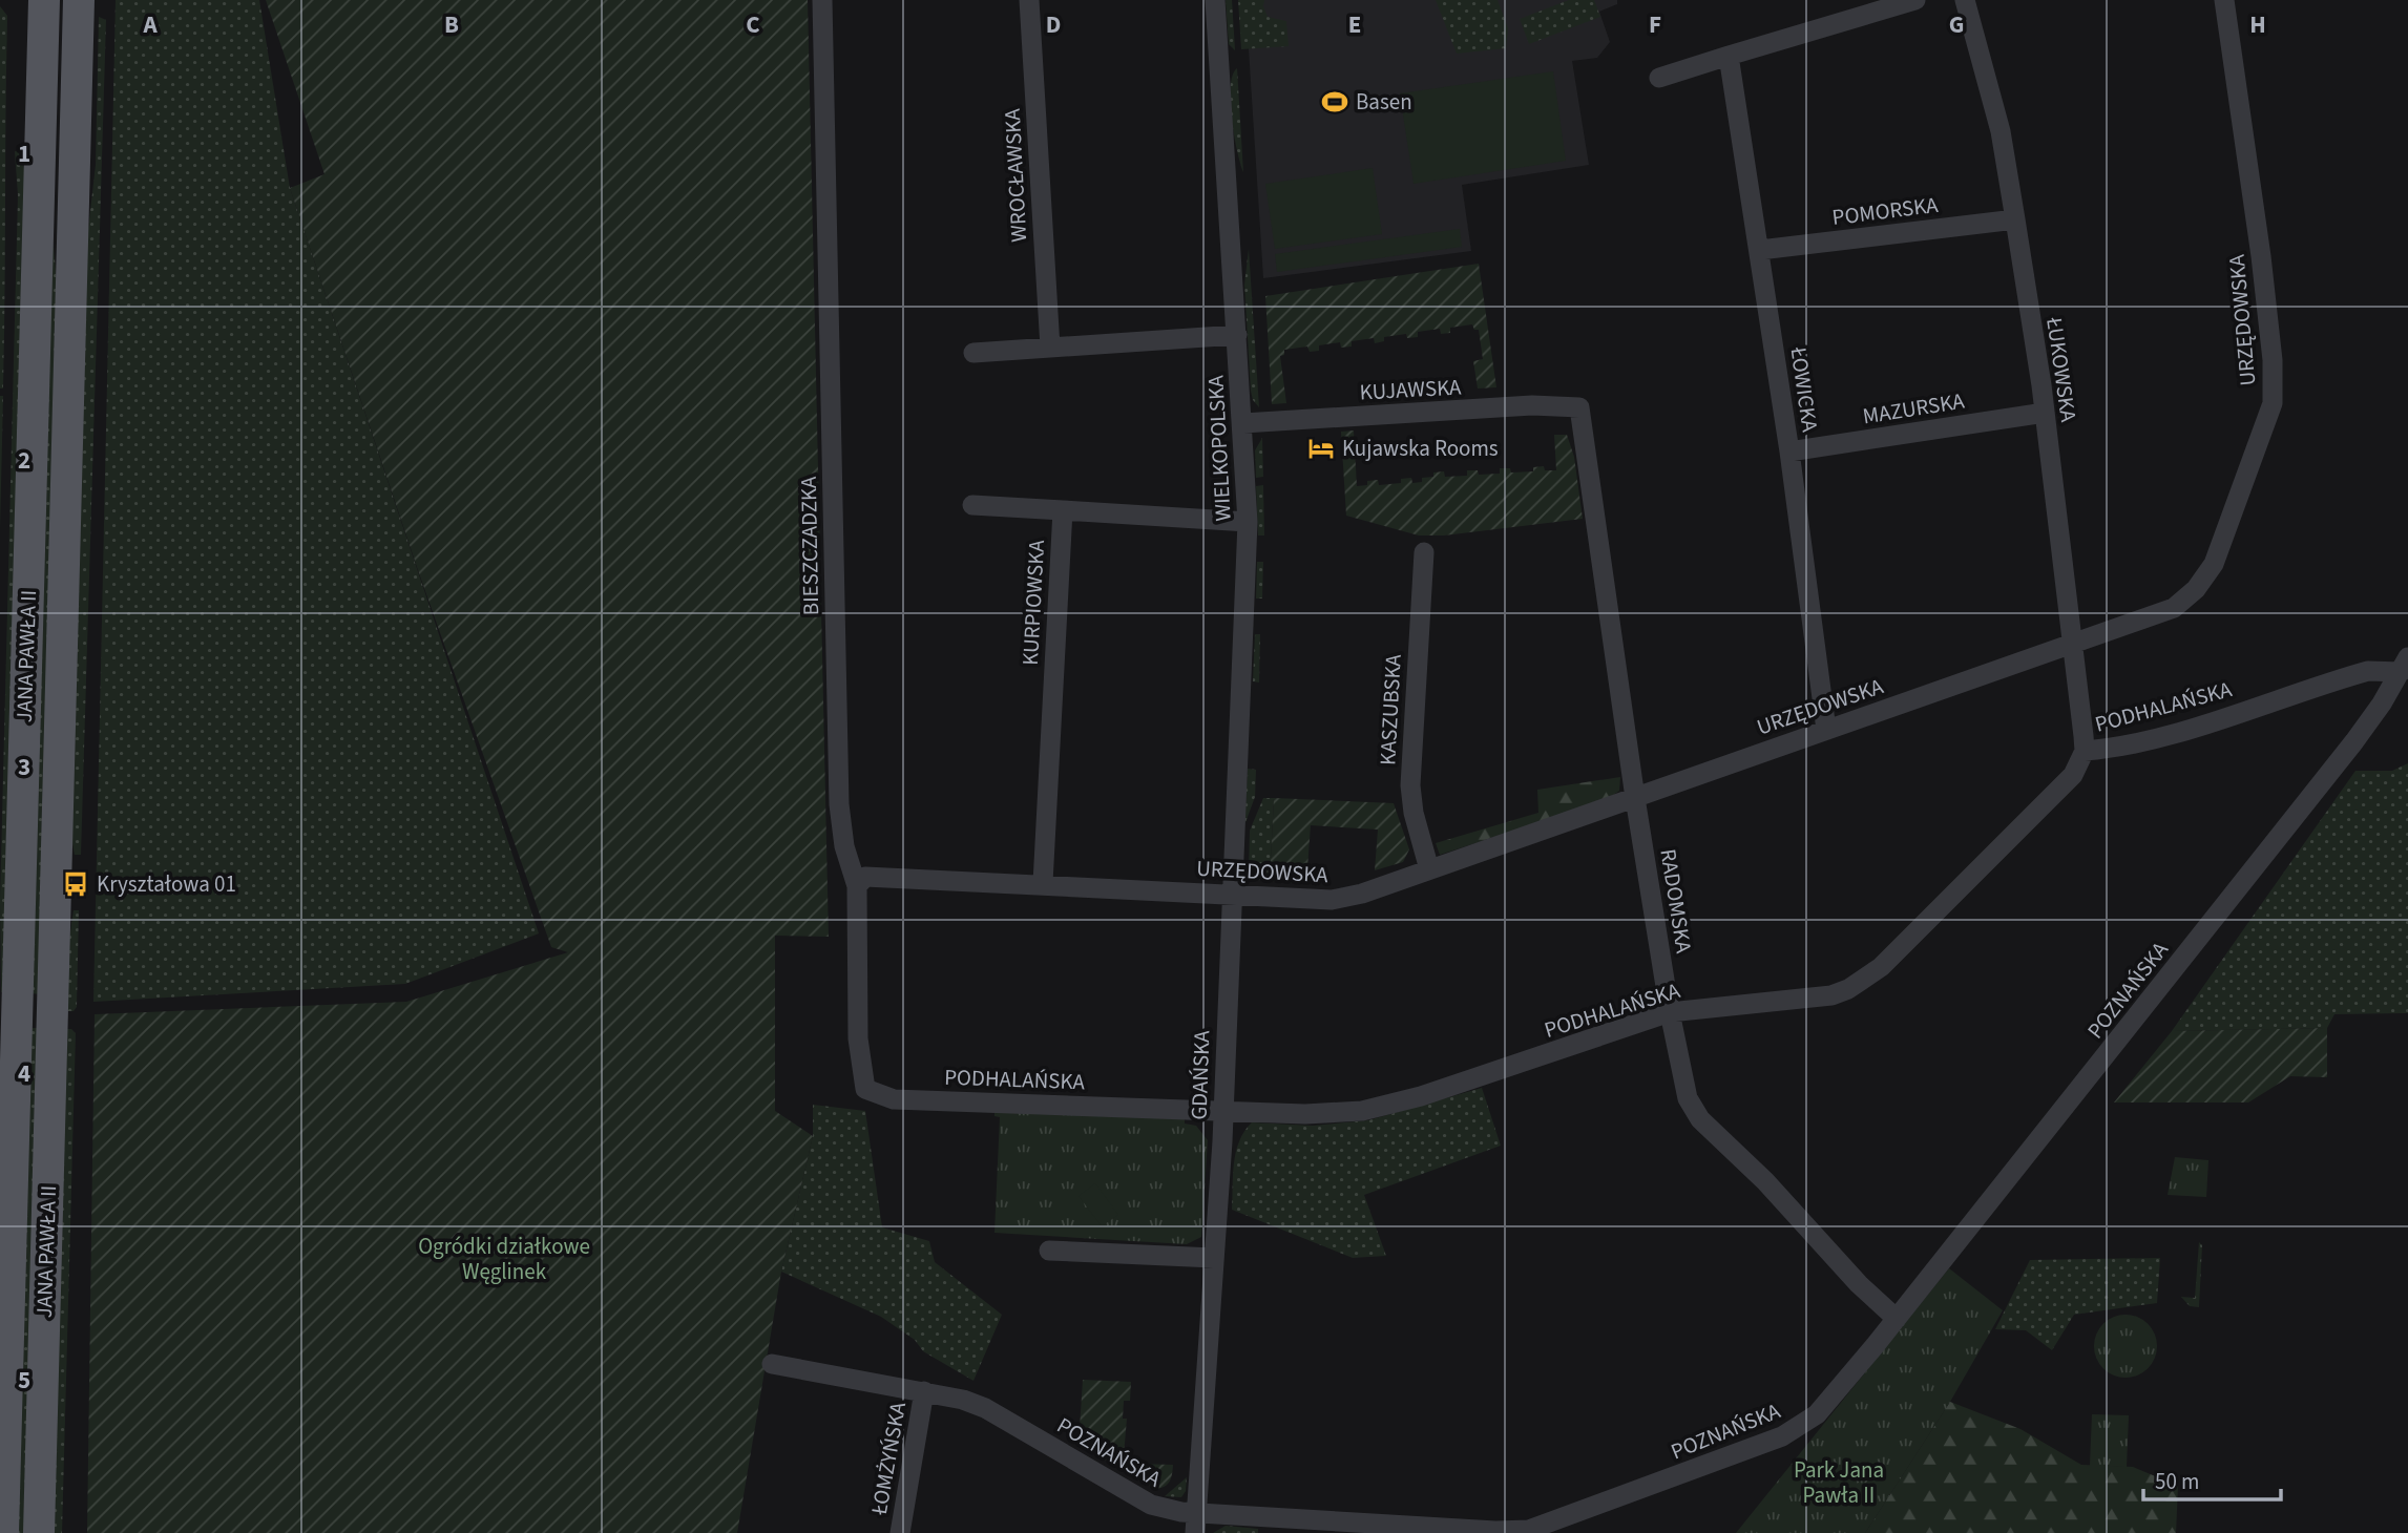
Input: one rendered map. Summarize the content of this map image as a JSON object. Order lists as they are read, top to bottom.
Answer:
{
  "streets": {
    "main road": ["JANA PAWŁA II"],
    "street": [
      "WROCŁAWSKA",
      "POMORSKA",
      "URZĘDOWSKA",
      "ŁUKOWSKA",
      "KUJAWSKA",
      "ŁOWICKA",
      "MAZURSKA",
      "WIELKOPOLSKA",
      "BIESZCZADZKA",
      "KURPIOWSKA",
      "PODHALAŃSKA",
      "KASZUBSKA",
      "RADOMSKA",
      "POZNAŃSKA",
      "GDAŃSKA",
      "ŁOMŻYŃSKA"
    ]
  },
  "crossings": [
    ["POMORSKA", "ŁUKOWSKA"],
    ["POMORSKA", "ŁOWICKA"],
    ["URZĘDOWSKA", "ŁUKOWSKA"],
    ["URZĘDOWSKA", "ŁOWICKA"],
    ["URZĘDOWSKA", "WIELKOPOLSKA"],
    ["URZĘDOWSKA", "BIESZCZADZKA"],
    ["URZĘDOWSKA", "KURPIOWSKA"],
    ["URZĘDOWSKA", "KASZUBSKA"],
    ["URZĘDOWSKA", "RADOMSKA"],
    ["URZĘDOWSKA", "GDAŃSKA"],
    ["ŁUKOWSKA", "MAZURSKA"],
    ["ŁUKOWSKA", "PODHALAŃSKA"],
    ["KUJAWSKA", "WIELKOPOLSKA"],
    ["KUJAWSKA", "RADOMSKA"],
    ["ŁOWICKA", "MAZURSKA"],
    ["WIELKOPOLSKA", "GDAŃSKA"],
    ["BIESZCZADZKA", "PODHALAŃSKA"],
    ["PODHALAŃSKA", "RADOMSKA"],
    ["PODHALAŃSKA", "POZNAŃSKA"],
    ["PODHALAŃSKA", "GDAŃSKA"],
    ["RADOMSKA", "POZNAŃSKA"],
    ["POZNAŃSKA", "GDAŃSKA"],
    ["POZNAŃSKA", "ŁOMŻYŃSKA"]
  ],
  "parks": ["Ogródki działkowe Węglinek", "Park Jana Pawła II"],
  "places": {
    "sports": ["Basen"],
    "hotel": ["Kujawska Rooms"],
    "bus stop": ["Kryształowa 01"]
  },
  "scale_bar": "50 m",
  "grid": {
    "columns": [
      "A",
      "B",
      "C",
      "D",
      "E",
      "F",
      "G",
      "H"
    ],
    "rows": [
      "1",
      "2",
      "3",
      "4",
      "5"
    ]
  }
}
